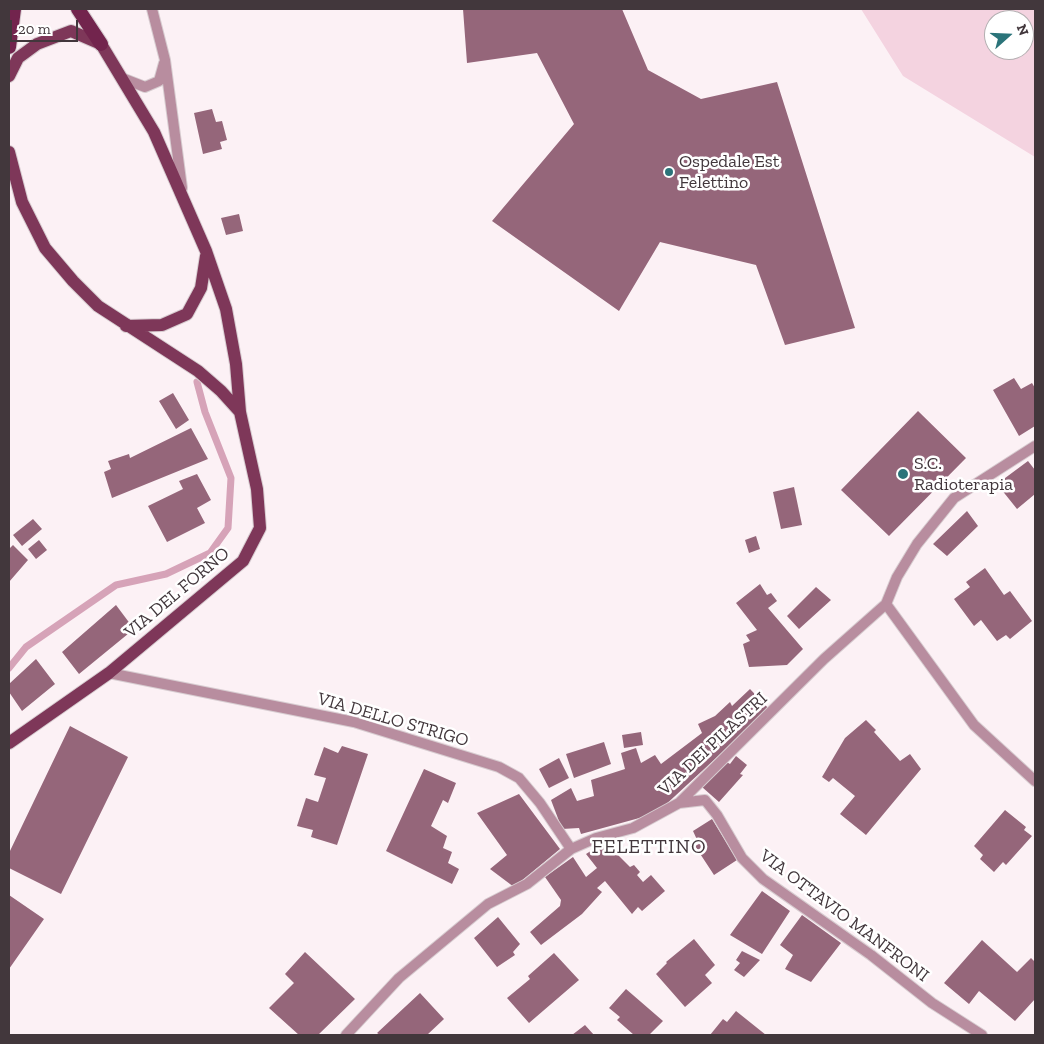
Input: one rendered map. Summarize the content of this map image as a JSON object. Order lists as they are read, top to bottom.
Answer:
{
  "streets": {
    "main road": ["VIA DEL FORNO"],
    "street": ["VIA DELLO STRIGO", "VIA DEI PILASTRI", "VIA OTTAVIO MANFRONI"]
  },
  "crossings": [
    ["VIA DEL FORNO", "VIA DELLO STRIGO"],
    ["VIA DELLO STRIGO", "VIA DEI PILASTRI"],
    ["VIA DEI PILASTRI", "VIA OTTAVIO MANFRONI"]
  ],
  "districts": ["FELETTINO"],
  "places": ["Ospedale Est Felettino", "S.C. Radioterapia"],
  "scale_bar": "20 m",
  "north": "right"
}
